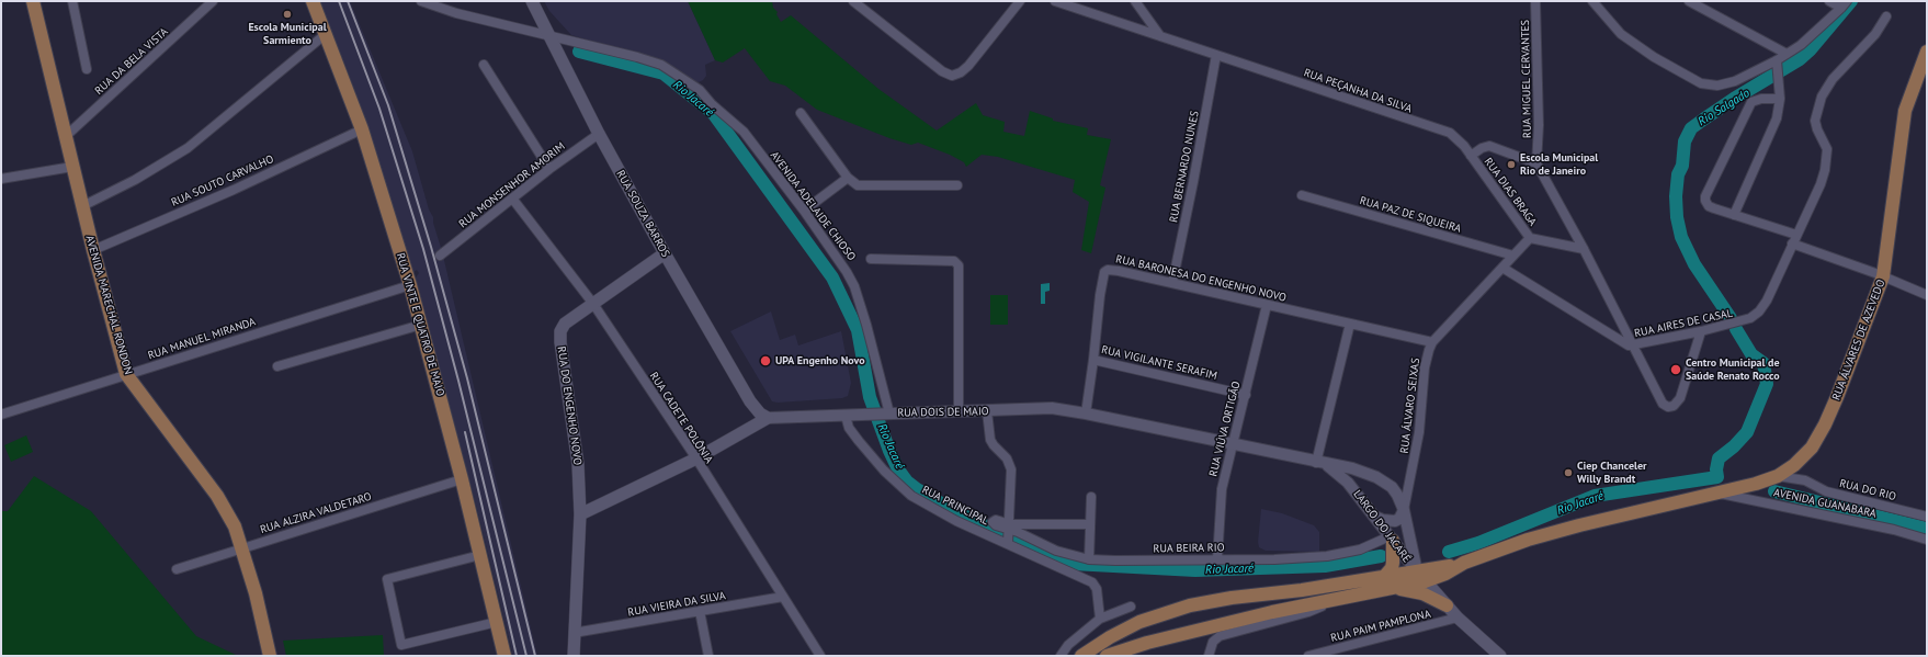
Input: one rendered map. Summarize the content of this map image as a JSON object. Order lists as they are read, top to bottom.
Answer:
{
  "streets": {
    "main road": [
      "RUA SOUZA BARROS",
      "AVENIDA MARECHAL RONDON",
      "RUA VINTE E QUATRO DE MAIO",
      "RUA ÁLVARES DE AZEVEDO",
      "RUA DO ENGENHO NOVO",
      "RUA DOIS DE MAIO"
    ],
    "street": [
      "RUA DA BELA VISTA",
      "RUA MIGUEL CERVANTES",
      "RUA PEÇANHA DA SILVA",
      "RUA BERNARDO NUNES",
      "RUA SOUTO CARVALHO",
      "RUA MONSENHOR AMORIM",
      "RUA DIAS BRAGA",
      "AVENIDA ADELAIDE CHIOSO",
      "RUA PAZ DE SIQUEIRA",
      "RUA BARONESA DO ENGENHO NOVO",
      "RUA AIRES DE CASAL",
      "RUA MANUEL MIRANDA",
      "RUA VIGILANTE SERAFIM",
      "RUA ÁLVARO SEIXAS",
      "RUA CADETE POLÔNIA",
      "RUA VIÚVA ORTIGÃO",
      "RUA DO RIO",
      "AVENIDA GUANABARA",
      "RUA PRINCIPAL",
      "RUA ALZIRA VALDETARO",
      "LARGO DO JACARÉ",
      "RUA BEIRA RIO",
      "RUA VIEIRA DA SILVA",
      "RUA PAIM PAMPLONA"
    ]
  },
  "crossings": [
    ["RUA DA BELA VISTA", "AVENIDA MARECHAL RONDON"],
    ["RUA PEÇANHA DA SILVA", "RUA BERNARDO NUNES"],
    ["RUA PEÇANHA DA SILVA", "RUA DIAS BRAGA"],
    ["RUA BERNARDO NUNES", "RUA BARONESA DO ENGENHO NOVO"],
    ["RUA SOUTO CARVALHO", "AVENIDA MARECHAL RONDON"],
    ["RUA SOUTO CARVALHO", "RUA VINTE E QUATRO DE MAIO"],
    ["RUA MONSENHOR AMORIM", "RUA SOUZA BARROS"],
    ["RUA MONSENHOR AMORIM", "RUA CADETE POLÔNIA"],
    ["RUA DIAS BRAGA", "RUA ÁLVARO SEIXAS"],
    ["AVENIDA ADELAIDE CHIOSO", "RUA SOUZA BARROS"],
    ["AVENIDA ADELAIDE CHIOSO", "RUA DOIS DE MAIO"],
    ["RUA SOUZA BARROS", "RUA DO ENGENHO NOVO"],
    ["RUA SOUZA BARROS", "RUA DOIS DE MAIO"],
    ["RUA PAZ DE SIQUEIRA", "RUA ÁLVARO SEIXAS"],
    ["RUA BARONESA DO ENGENHO NOVO", "RUA VIGILANTE SERAFIM"],
    ["RUA BARONESA DO ENGENHO NOVO", "RUA ÁLVARO SEIXAS"],
    ["RUA BARONESA DO ENGENHO NOVO", "RUA DOIS DE MAIO"],
    ["RUA BARONESA DO ENGENHO NOVO", "RUA VIÚVA ORTIGÃO"],
    ["AVENIDA MARECHAL RONDON", "RUA MANUEL MIRANDA"],
    ["AVENIDA MARECHAL RONDON", "RUA ALZIRA VALDETARO"],
    ["RUA AIRES DE CASAL", "RUA ÁLVARO SEIXAS"],
    ["RUA VINTE E QUATRO DE MAIO", "RUA MANUEL MIRANDA"],
    ["RUA VINTE E QUATRO DE MAIO", "RUA ALZIRA VALDETARO"],
    ["RUA ÁLVARES DE AZEVEDO", "RUA DO RIO"],
    ["RUA ÁLVARES DE AZEVEDO", "AVENIDA GUANABARA"],
    ["RUA ÁLVARES DE AZEVEDO", "LARGO DO JACARÉ"],
    ["RUA VIGILANTE SERAFIM", "RUA VIÚVA ORTIGÃO"],
    ["RUA DO ENGENHO NOVO", "RUA DOIS DE MAIO"],
    ["RUA DO ENGENHO NOVO", "RUA CADETE POLÔNIA"],
    ["RUA DO ENGENHO NOVO", "RUA VIEIRA DA SILVA"],
    ["RUA ÁLVARO SEIXAS", "LARGO DO JACARÉ"],
    ["RUA DOIS DE MAIO", "RUA CADETE POLÔNIA"],
    ["RUA DOIS DE MAIO", "RUA VIÚVA ORTIGÃO"],
    ["RUA DOIS DE MAIO", "RUA PRINCIPAL"],
    ["RUA DOIS DE MAIO", "LARGO DO JACARÉ"],
    ["RUA CADETE POLÔNIA", "RUA VIEIRA DA SILVA"],
    ["RUA VIÚVA ORTIGÃO", "RUA BEIRA RIO"],
    ["LARGO DO JACARÉ", "RUA BEIRA RIO"]
  ],
  "water": ["Rio Jacaré", "Rio Salgado"],
  "places": [
    "Escola Municipal Sarmiento",
    "Escola Municipal Rio de Janeiro",
    "UPA Engenho Novo",
    "Centro Municipal de Saúde Renato Rocco",
    "Ciep Chanceler Willy Brandt"
  ]
}
